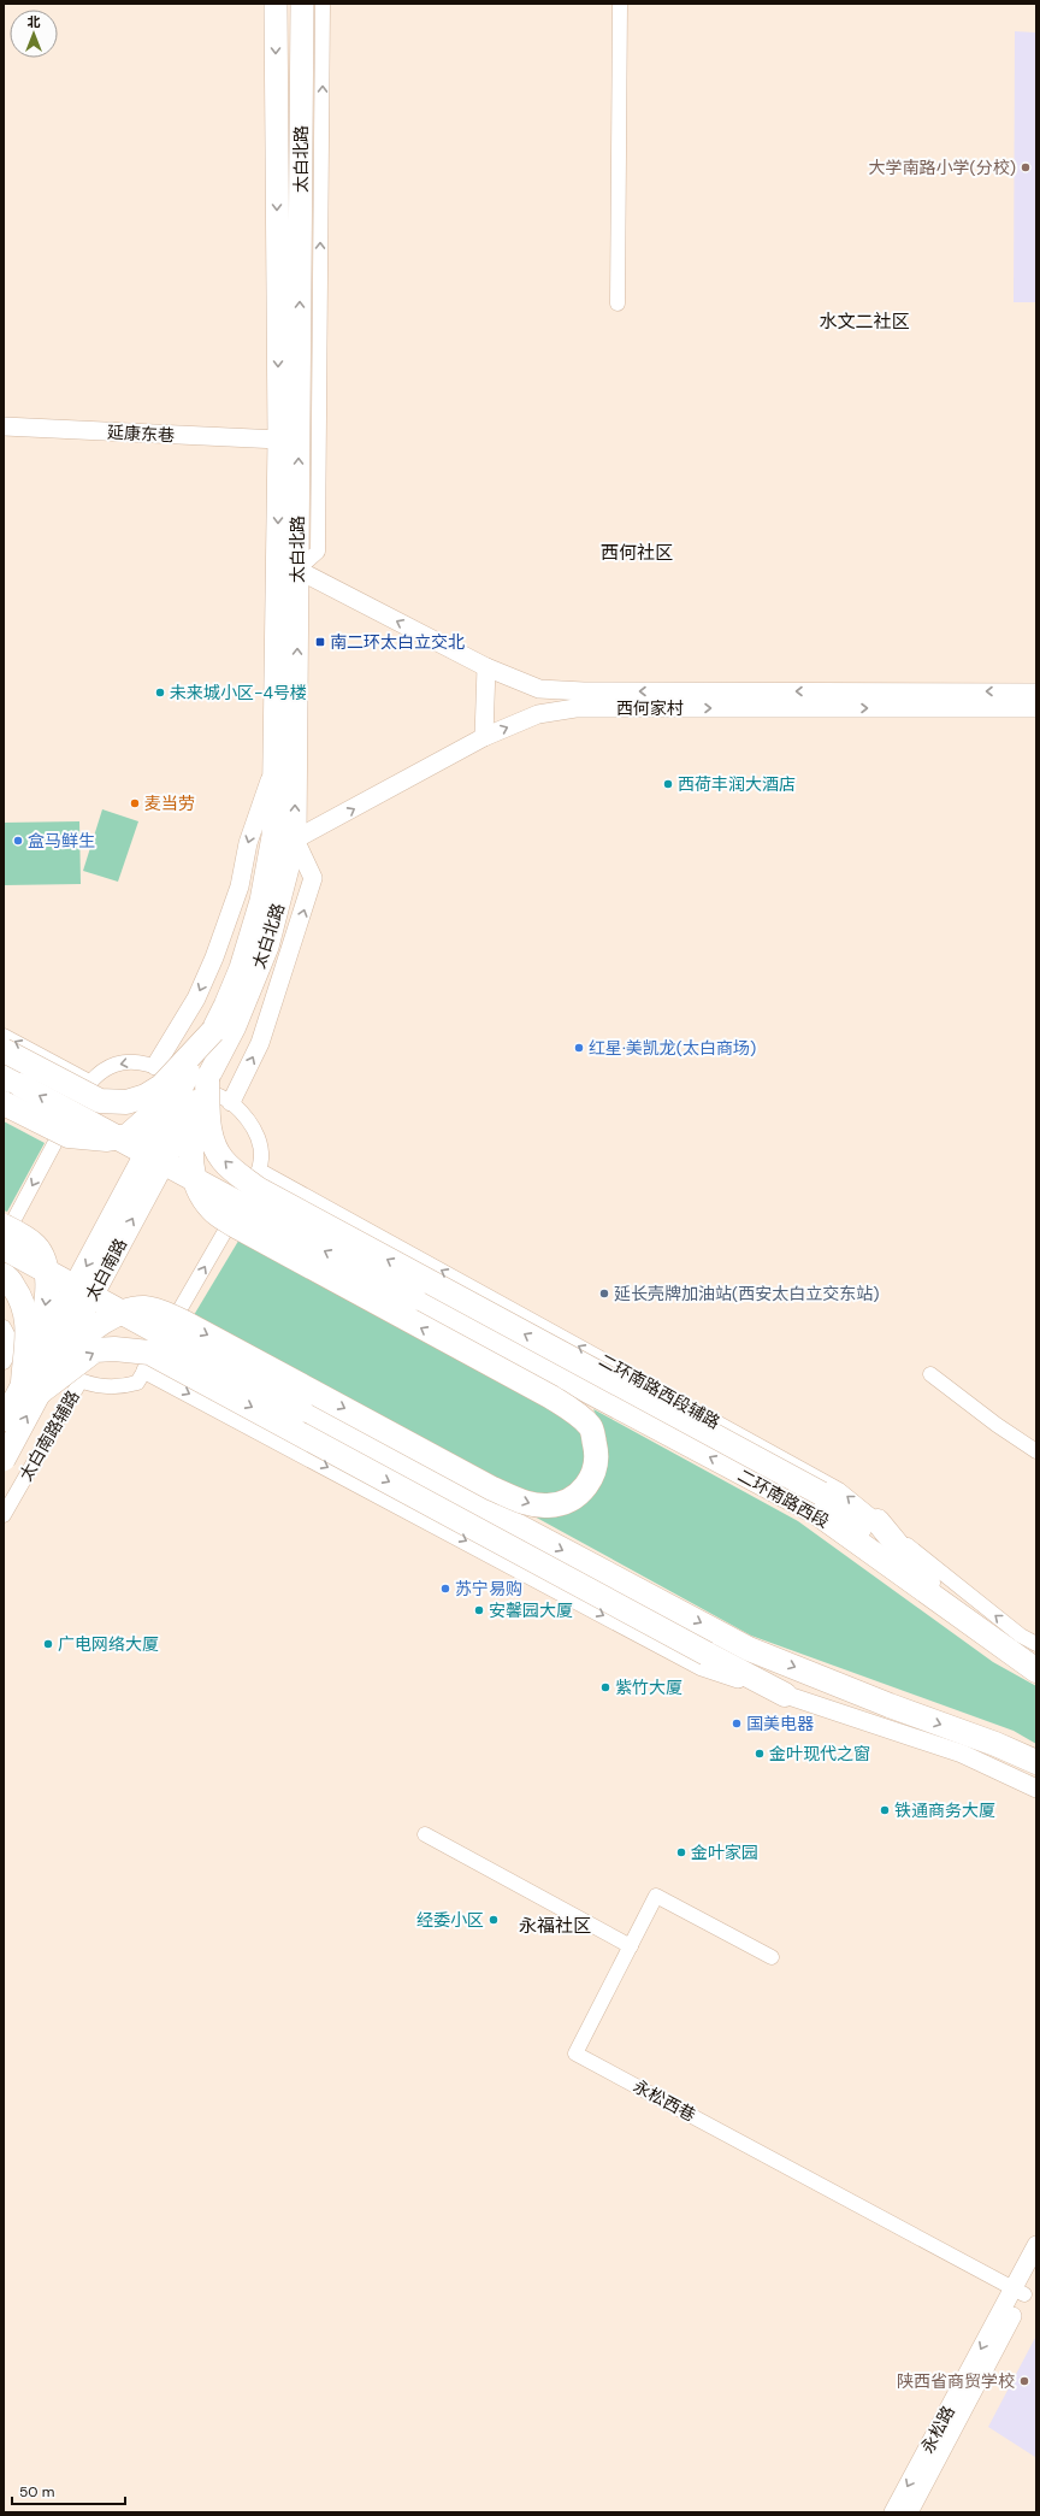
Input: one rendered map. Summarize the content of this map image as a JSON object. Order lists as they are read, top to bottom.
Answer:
{
  "streets": {
    "highway": ["二环南路西段"],
    "main road": ["太白北路", "太白南路"],
    "street": [
      "延康东巷",
      "西何家村",
      "二环南路西段辅路",
      "太白南路辅路",
      "永松西巷",
      "永松路"
    ]
  },
  "crossings": [
    ["太白北路", "延康东巷"],
    ["太白北路", "西何家村"],
    ["太白北路", "太白南路"],
    ["永松西巷", "永松路"]
  ],
  "one_way": ["二环南路西段辅路"],
  "districts": ["水文二社区", "西何社区", "永福社区"],
  "places": {
    "other": [
      "大学南路小学(分校)",
      "未来城小区-4号楼",
      "西荷丰润大酒店",
      "麦当劳",
      "盒马鲜生",
      "红星·美凯龙(太白商场)",
      "延长壳牌加油站(西安太白立交东站)",
      "苏宁易购",
      "安馨园大厦",
      "广电网络大厦",
      "紫竹大厦",
      "国美电器",
      "金叶现代之窗",
      "铁通商务大厦",
      "金叶家园",
      "经委小区",
      "陕西省商贸学校"
    ],
    "transit": ["南二环太白立交北"]
  },
  "scale_bar": "50 m",
  "north": "top"
}
